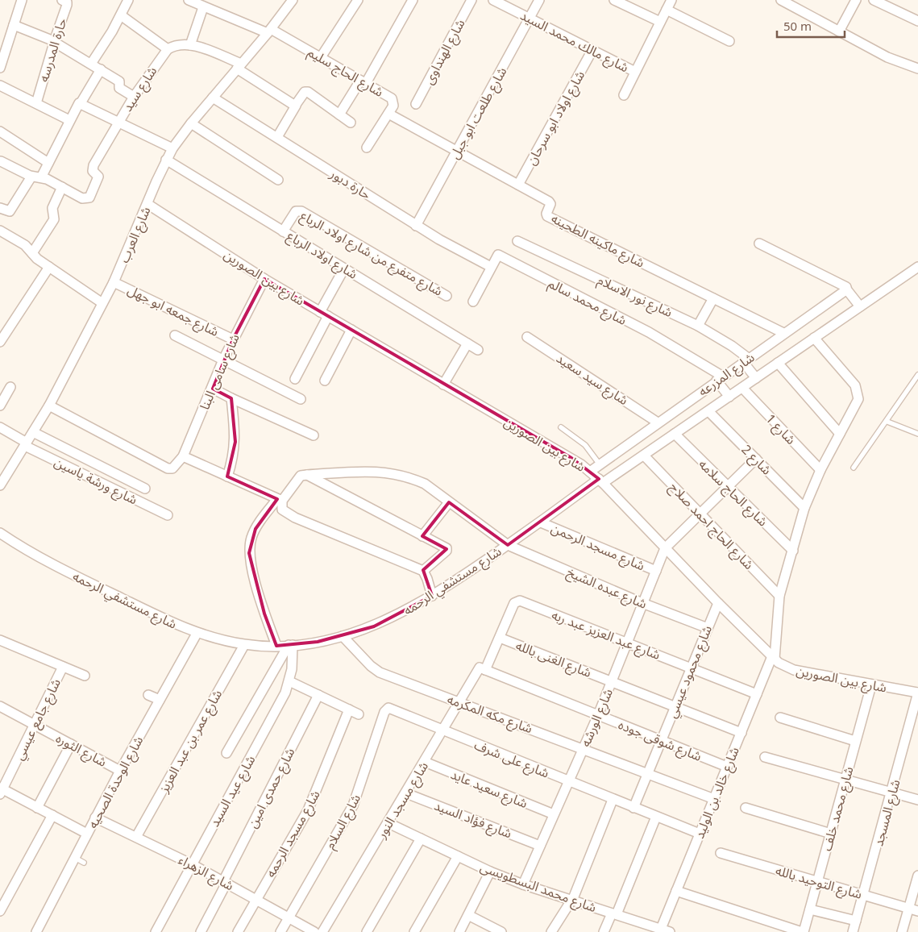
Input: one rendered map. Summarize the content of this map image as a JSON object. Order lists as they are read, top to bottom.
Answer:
{
  "streets": {
    "street": [
      "شارع مالك محمد السيد",
      "حارة المدرسه",
      "شارع الهنداوى",
      "شارع الحاج سليم",
      "شارع سيد",
      "شارع طلعت ابو جبل",
      "شارع اولاد ابو سرحان",
      "حارة دبور",
      "شارع العرب",
      "شارع ماكينه الطحينه",
      "شارع متفرع من شارع اولاد الرباع",
      "شارع اولاد الرباع",
      "شارع بين الصورين",
      "شارع نور الاسلام",
      "شارع محمد سالم",
      "شارع جمعه ابو جهل",
      "شارع سامى البنا",
      "شارع المزرعه",
      "شارع سيد سعيد",
      "شارع 1",
      "شارع 2",
      "شارع ورشة ياسين",
      "شارع الحاج سلامه",
      "شارع الحاج احمد صلاح",
      "شارع مسجد الرحمن",
      "شارع مستشفي الرحمه",
      "شارع عبده الشيخ",
      "شارع عبد العزيز عبد ربه",
      "شارع الغنى بالله",
      "شارع محمود عيسي",
      "شارع مكه المكرمه",
      "شارع الورشه",
      "شارع جامع عيسي",
      "شارع شوقى جوده",
      "شارع عمر بن عبد العزيز",
      "شارع الثوره",
      "شارع على شرف",
      "شارع الوحدة الصحيه",
      "شارع حمدى امين",
      "شارع سعيد عايد",
      "شارع عيد السيد",
      "شارع خالد بن الوليد",
      "شارع مسجد النور",
      "شارع محمد خلف",
      "شارع المسجد",
      "شارع فؤاد السيد",
      "شارع السلام",
      "شارع مسجد الرحمه",
      "شارع الزهراء",
      "شارع التوحيد بالله",
      "شارع محمد البسطويسى"
    ]
  },
  "crossings": [
    ["شارع مالك محمد السيد", "شارع طلعت ابو جبل"],
    ["شارع مالك محمد السيد", "شارع اولاد ابو سرحان"],
    ["شارع الحاج سليم", "شارع العرب"],
    ["شارع الحاج سليم", "شارع ماكينه الطحينه"],
    ["شارع طلعت ابو جبل", "حارة دبور"],
    ["شارع طلعت ابو جبل", "شارع ماكينه الطحينه"],
    ["شارع اولاد ابو سرحان", "شارع ماكينه الطحينه"],
    ["حارة دبور", "شارع العرب"],
    ["حارة دبور", "شارع محمد سالم"],
    ["شارع العرب", "شارع اولاد الرباع"],
    ["شارع العرب", "شارع بين الصورين"],
    ["شارع العرب", "شارع جمعه ابو جهل"],
    ["شارع العرب", "شارع سامى البنا"],
    ["شارع العرب", "شارع ورشة ياسين"],
    ["شارع ماكينه الطحينه", "شارع المزرعه"],
    ["شارع متفرع من شارع اولاد الرباع", "شارع اولاد الرباع"],
    ["شارع بين الصورين", "شارع سامى البنا"],
    ["شارع بين الصورين", "شارع المزرعه"],
    ["شارع بين الصورين", "شارع مستشفي الرحمه"],
    ["شارع بين الصورين", "شارع محمود عيسي"],
    ["شارع بين الصورين", "شارع الورشه"],
    ["شارع بين الصورين", "شارع خالد بن الوليد"],
    ["شارع بين الصورين", "شارع محمد خلف"],
    ["شارع بين الصورين", "شارع المسجد"],
    ["شارع نور الاسلام", "شارع المزرعه"],
    ["شارع محمد سالم", "شارع المزرعه"],
    ["شارع جمعه ابو جهل", "شارع سامى البنا"],
    ["شارع المزرعه", "شارع سيد سعيد"],
    ["شارع المزرعه", "شارع 1"],
    ["شارع المزرعه", "شارع 2"],
    ["شارع المزرعه", "شارع الحاج سلامه"],
    ["شارع المزرعه", "شارع الحاج احمد صلاح"],
    ["شارع المزرعه", "شارع مستشفي الرحمه"],
    ["شارع المزرعه", "شارع خالد بن الوليد"],
    ["شارع 1", "شارع خالد بن الوليد"],
    ["شارع 2", "شارع خالد بن الوليد"],
    ["شارع الحاج سلامه", "شارع خالد بن الوليد"],
    ["شارع الحاج احمد صلاح", "شارع خالد بن الوليد"],
    ["شارع مسجد الرحمن", "شارع مستشفي الرحمه"],
    ["شارع مسجد الرحمن", "شارع الورشه"],
    ["شارع مستشفي الرحمه", "شارع عبده الشيخ"],
    ["شارع مستشفي الرحمه", "شارع مكه المكرمه"],
    ["شارع مستشفي الرحمه", "شارع عمر بن عبد العزيز"],
    ["شارع مستشفي الرحمه", "شارع الوحدة الصحيه"],
    ["شارع مستشفي الرحمه", "شارع عيد السيد"],
    ["شارع عبده الشيخ", "شارع محمود عيسي"],
    ["شارع عبده الشيخ", "شارع الورشه"],
    ["شارع عبد العزيز عبد ربه", "شارع محمود عيسي"],
    ["شارع عبد العزيز عبد ربه", "شارع الورشه"],
    ["شارع عبد العزيز عبد ربه", "شارع خالد بن الوليد"],
    ["شارع عبد العزيز عبد ربه", "شارع مسجد النور"],
    ["شارع الغنى بالله", "شارع محمود عيسي"],
    ["شارع الغنى بالله", "شارع الورشه"],
    ["شارع الغنى بالله", "شارع خالد بن الوليد"],
    ["شارع الغنى بالله", "شارع مسجد النور"],
    ["شارع محمود عيسي", "شارع مكه المكرمه"],
    ["شارع محمود عيسي", "شارع شوقى جوده"],
    ["شارع محمود عيسي", "شارع على شرف"],
    ["شارع مكه المكرمه", "شارع الورشه"],
    ["شارع مكه المكرمه", "شارع خالد بن الوليد"],
    ["شارع مكه المكرمه", "شارع مسجد النور"],
    ["شارع الورشه", "شارع شوقى جوده"],
    ["شارع الورشه", "شارع على شرف"],
    ["شارع الورشه", "شارع سعيد عايد"],
    ["شارع الورشه", "شارع فؤاد السيد"],
    ["شارع الورشه", "شارع محمد البسطويسى"],
    ["شارع جامع عيسي", "شارع الثوره"],
    ["شارع شوقى جوده", "شارع خالد بن الوليد"],
    ["شارع شوقى جوده", "شارع مسجد النور"],
    ["شارع عمر بن عبد العزيز", "شارع الزهراء"],
    ["شارع الثوره", "شارع الوحدة الصحيه"],
    ["شارع على شرف", "شارع خالد بن الوليد"],
    ["شارع على شرف", "شارع مسجد النور"],
    ["شارع على شرف", "شارع السلام"],
    ["شارع الوحدة الصحيه", "شارع الزهراء"],
    ["شارع حمدى امين", "شارع الزهراء"],
    ["شارع سعيد عايد", "شارع مسجد النور"],
    ["شارع عيد السيد", "شارع الزهراء"],
    ["شارع خالد بن الوليد", "شارع محمد البسطويسى"],
    ["شارع مسجد النور", "شارع فؤاد السيد"],
    ["شارع مسجد النور", "شارع محمد البسطويسى"],
    ["شارع محمد خلف", "شارع التوحيد بالله"],
    ["شارع المسجد", "شارع التوحيد بالله"],
    ["شارع السلام", "شارع الزهراء"],
    ["شارع مسجد الرحمه", "شارع الزهراء"]
  ],
  "scale_bar": "50 m"
}
